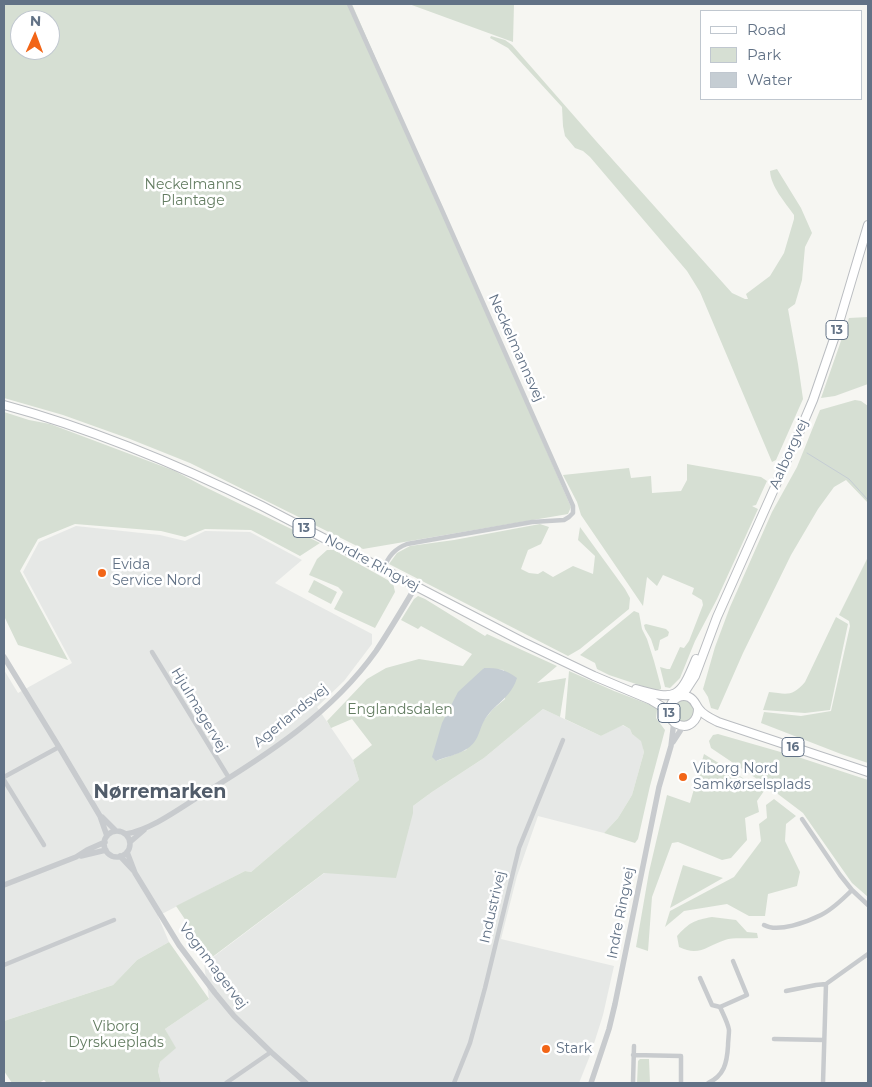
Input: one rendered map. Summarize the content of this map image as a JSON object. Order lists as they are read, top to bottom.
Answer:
{
  "streets": {
    "main road": [
      "13",
      "Aalborgvej",
      "Nordre Ringvej",
      "16"
    ],
    "street": [
      "Neckelmannsvej",
      "Hjulmagervej",
      "Agerlandsvej",
      "Industrivej",
      "Indre Ringvej",
      "Vognmagervej"
    ]
  },
  "crossings": [
    ["13", "Aalborgvej"],
    ["13", "Nordre Ringvej"],
    ["13", "16"],
    ["13", "Indre Ringvej"],
    ["Neckelmannsvej", "Nordre Ringvej"],
    ["Aalborgvej", "Nordre Ringvej"],
    ["Aalborgvej", "16"],
    ["Aalborgvej", "Indre Ringvej"],
    ["Nordre Ringvej", "Agerlandsvej"],
    ["Nordre Ringvej", "16"],
    ["Nordre Ringvej", "Indre Ringvej"],
    ["Hjulmagervej", "Agerlandsvej"],
    ["Agerlandsvej", "Vognmagervej"],
    ["16", "Indre Ringvej"]
  ],
  "districts": ["Nørremarken"],
  "parks": ["Neckelmanns Plantage", "Englandsdalen", "Viborg Dyrskueplads"],
  "places": ["Evida Service Nord", "Viborg Nord Samkørselsplads", "Stark"],
  "legend": ["Road", "Park", "Water"],
  "north": "top"
}
